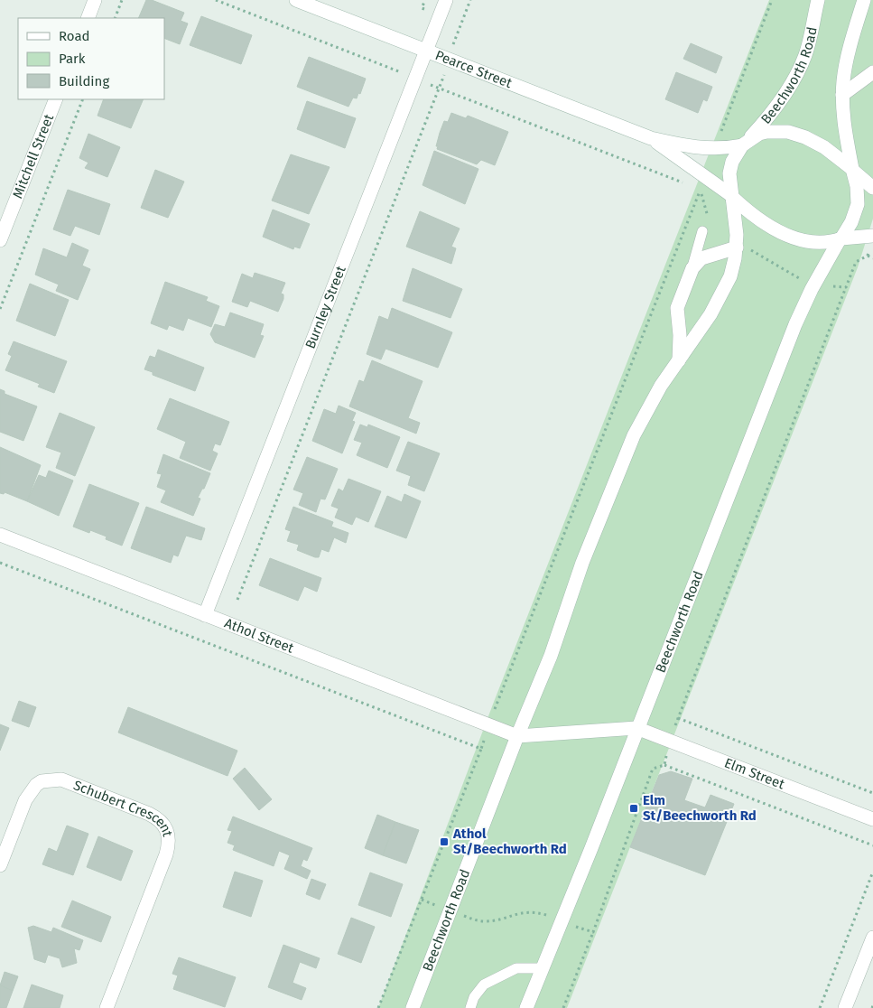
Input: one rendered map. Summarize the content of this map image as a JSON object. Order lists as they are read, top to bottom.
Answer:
{
  "streets": {
    "main road": [
      "Pearce Street",
      "Beechworth Road",
      "Mitchell Street",
      "Burnley Street",
      "Athol Street",
      "Elm Street",
      "Schubert Crescent"
    ]
  },
  "crossings": [
    ["Pearce Street", "Beechworth Road"],
    ["Pearce Street", "Burnley Street"],
    ["Beechworth Road", "Athol Street"],
    ["Beechworth Road", "Elm Street"],
    ["Burnley Street", "Athol Street"]
  ],
  "places": {
    "transit": ["Elm St/Beechworth Rd", "Athol St/Beechworth Rd"]
  },
  "legend": ["Road", "Park", "Building"]
}
